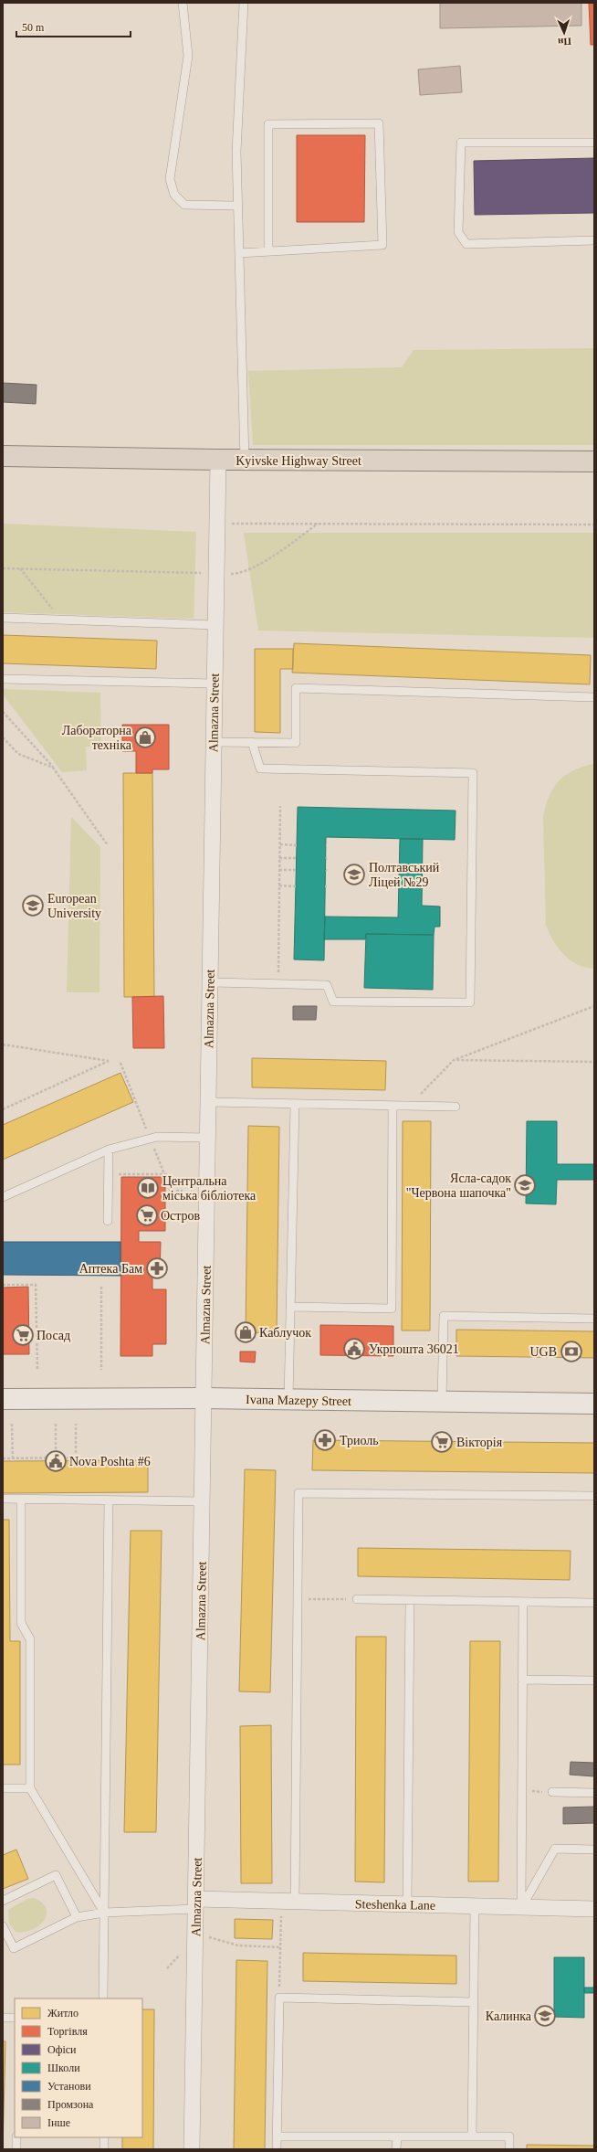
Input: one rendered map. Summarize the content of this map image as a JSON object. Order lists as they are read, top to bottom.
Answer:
{
  "streets": {
    "highway": ["Kyivske Highway Street"],
    "main road": ["Ivana Mazepy Street"],
    "street": ["Almazna Street", "Steshenka Lane"]
  },
  "crossings": [
    ["Kyivske Highway Street", "Almazna Street"],
    ["Almazna Street", "Ivana Mazepy Street"],
    ["Almazna Street", "Steshenka Lane"]
  ],
  "places": {
    "shop": ["Лабораторна техніка", "Каблучок"],
    "school or university": [
      "Полтавський Ліцей №29",
      "European University",
      "Ясла-садок \"Червона шапочка\"",
      "Калинка"
    ],
    "library": ["Центральна міська бібліотека"],
    "supermarket": ["Остров", "Посад", "Вікторія"],
    "pharmacy": ["Аптека Бам", "Триоль"],
    "public building": ["Укрпошта 36021", "Nova Poshta #6"],
    "bank": ["UGB"]
  },
  "legend": [
    "Житло",
    "Торгівля",
    "Офіси",
    "Школи",
    "Установи",
    "Промзона",
    "Інше"
  ],
  "scale_bar": "50 m",
  "north": "bottom"
}
